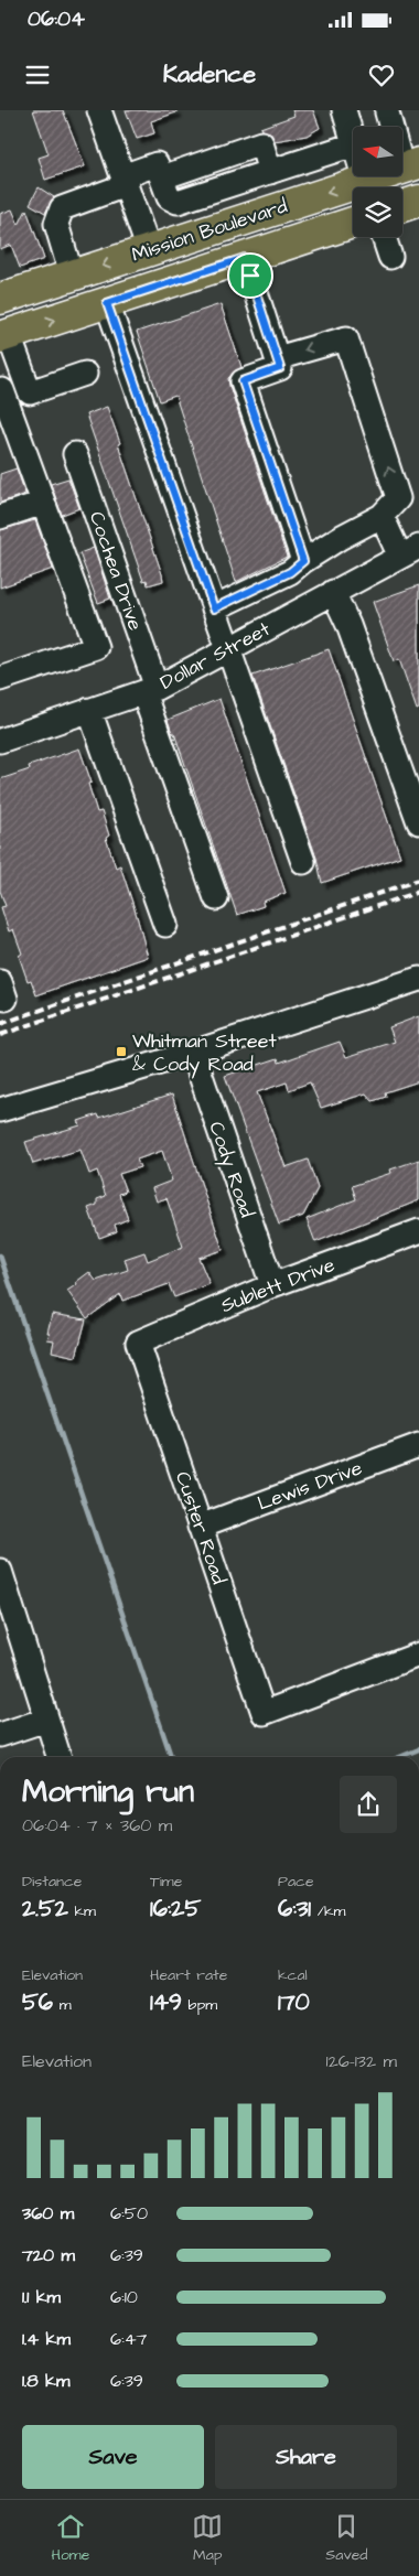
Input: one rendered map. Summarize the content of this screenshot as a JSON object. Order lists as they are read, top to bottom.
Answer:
{
  "streets": {
    "main road": ["Mission Boulevard"],
    "street": [
      "Cochea Drive",
      "Dollar Street",
      "Cody Road",
      "Sublett Drive",
      "Lewis Drive",
      "Custer Road"
    ]
  },
  "crossings": [
    ["Cochea Drive", "Dollar Street"],
    ["Cody Road", "Sublett Drive"],
    ["Sublett Drive", "Custer Road"],
    ["Lewis Drive", "Custer Road"]
  ],
  "places": {
    "transit": ["Whitman Street & Cody Road"]
  },
  "north": "left",
  "page": {
    "status": "06:04",
    "header": "Kadence",
    "heading": ["Morning run", "06:04 · 7 × 360 m"],
    "stats": [
      ["Distance", "2.52 km"],
      ["Time", "16:25"],
      ["Pace", "6:31 /km"],
      ["Elevation", "56 m"],
      ["Heart rate", "149 bpm"],
      ["kcal", "170"]
    ],
    "chart": ["Elevation", "126–132 m"],
    "list": [
      {
        "name": "360 m",
        "note": "6:50"
      },
      {
        "name": "720 m",
        "note": "6:39"
      },
      {
        "name": "1.1 km",
        "note": "6:10"
      },
      {
        "name": "1.4 km",
        "note": "6:47"
      },
      {
        "name": "1.8 km",
        "note": "6:39"
      }
    ],
    "buttons": ["Save", "Share"],
    "tabs": ["Home", "Map", "Saved"]
  }
}
